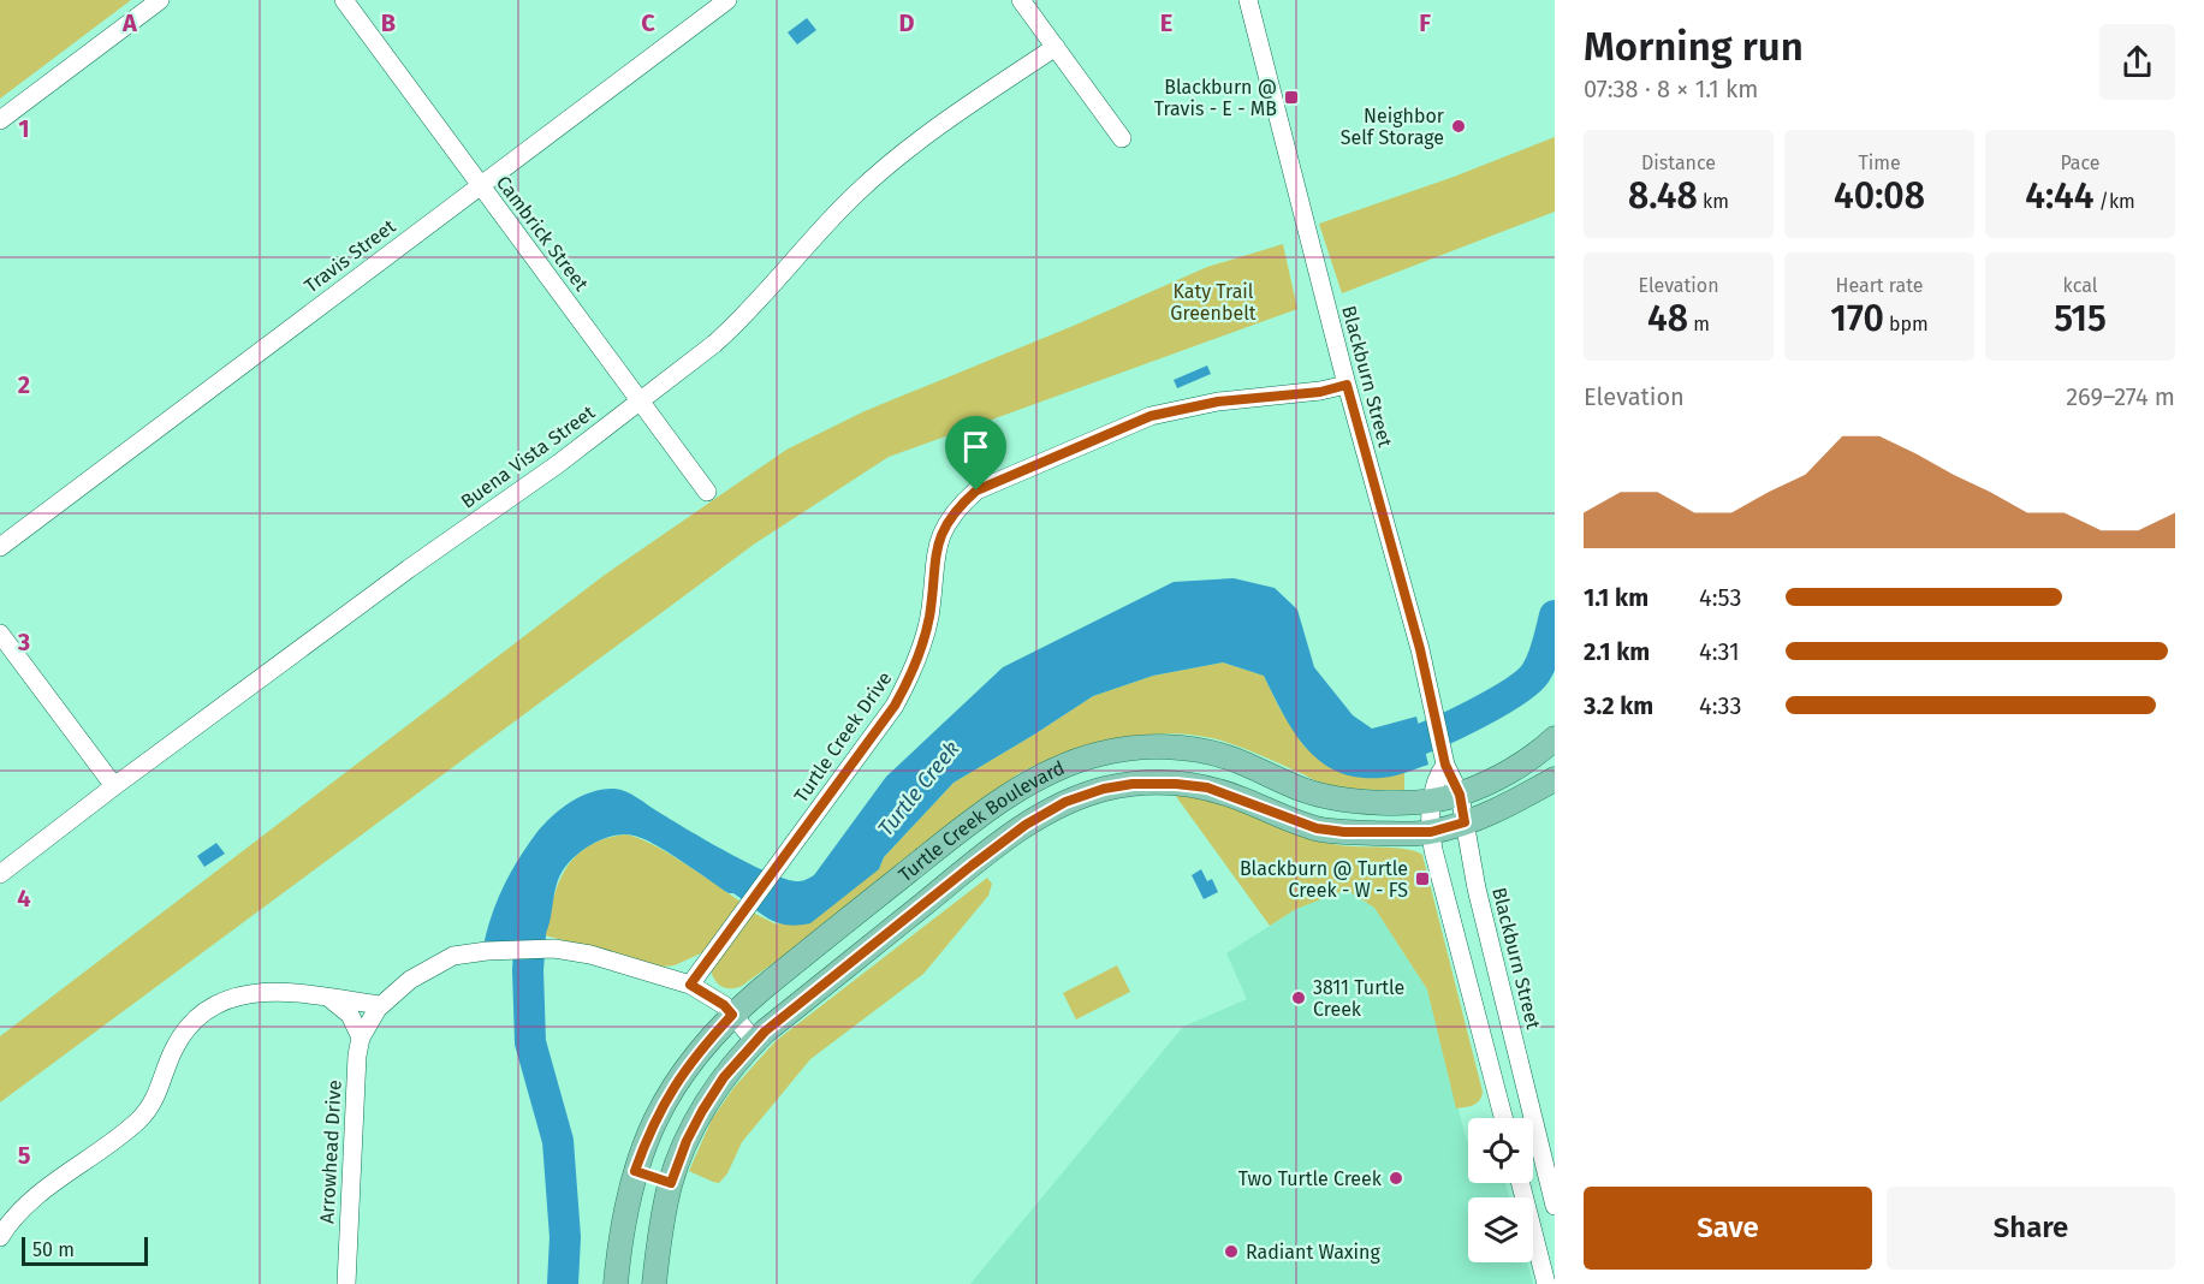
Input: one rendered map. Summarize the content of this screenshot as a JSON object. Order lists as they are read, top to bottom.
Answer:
{
  "streets": {
    "main road": ["Turtle Creek Boulevard"],
    "street": [
      "Cambrick Street",
      "Travis Street",
      "Blackburn Street",
      "Buena Vista Street",
      "Turtle Creek Drive",
      "Arrowhead Drive"
    ]
  },
  "crossings": [
    ["Cambrick Street", "Travis Street"],
    ["Cambrick Street", "Buena Vista Street"],
    ["Blackburn Street", "Turtle Creek Drive"],
    ["Blackburn Street", "Turtle Creek Boulevard"]
  ],
  "water": ["Turtle Creek"],
  "parks": ["Katy Trail Greenbelt"],
  "places": {
    "transit": ["Blackburn @ Travis - E - MB", "Blackburn @ Turtle Creek - W - FS"],
    "other": [
      "Neighbor Self Storage",
      "3811 Turtle Creek",
      "Two Turtle Creek",
      "Radiant Waxing"
    ]
  },
  "scale_bar": "50 m",
  "page": {
    "heading": ["Morning run", "07:38 · 8 × 1.1 km"],
    "stats": [
      ["Distance", "8.48 km"],
      ["Time", "40:08"],
      ["Pace", "4:44 /km"],
      ["Elevation", "48 m"],
      ["Heart rate", "170 bpm"],
      ["kcal", "515"]
    ],
    "chart": ["Elevation", "269–274 m"],
    "list": [
      {
        "name": "1.1 km",
        "note": "4:53"
      },
      {
        "name": "2.1 km",
        "note": "4:31"
      },
      {
        "name": "3.2 km",
        "note": "4:33"
      }
    ],
    "buttons": ["Save", "Share"],
    "scale": "50 m"
  },
  "grid": {
    "columns": [
      "A",
      "B",
      "C",
      "D",
      "E",
      "F"
    ],
    "rows": [
      "1",
      "2",
      "3",
      "4",
      "5"
    ]
  }
}
